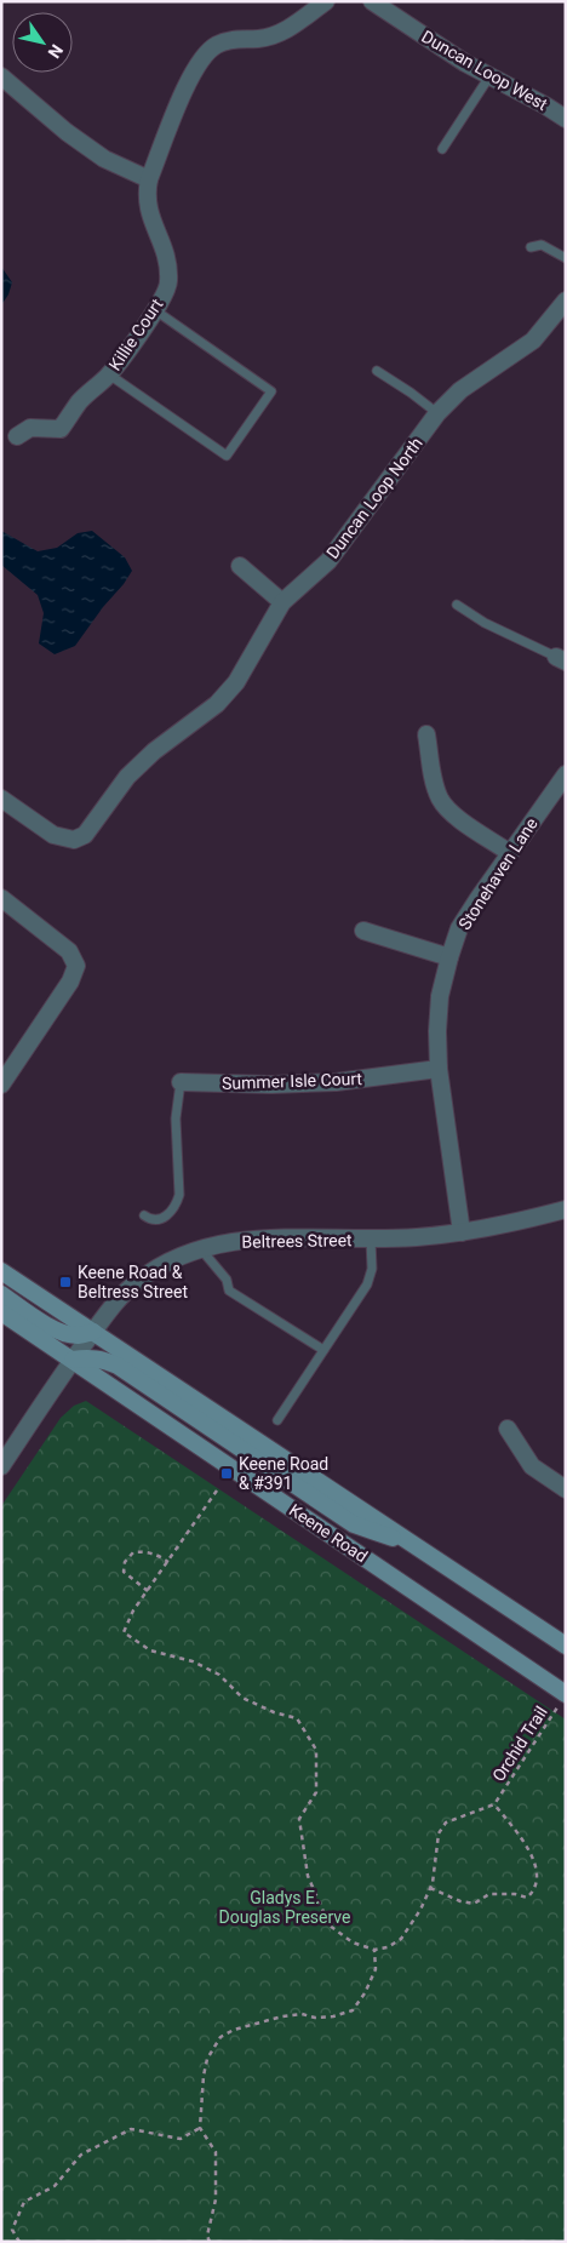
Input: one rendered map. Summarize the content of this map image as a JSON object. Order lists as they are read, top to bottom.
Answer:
{
  "streets": {
    "main road": ["Keene Road"],
    "street": [
      "Duncan Loop West",
      "Killie Court",
      "Duncan Loop North",
      "Stonehaven Lane",
      "Summer Isle Court",
      "Beltrees Street"
    ],
    "path": ["Orchid Trail"]
  },
  "crossings": [
    ["Stonehaven Lane", "Summer Isle Court"],
    ["Stonehaven Lane", "Beltrees Street"],
    ["Beltrees Street", "Keene Road"],
    ["Keene Road", "Orchid Trail"]
  ],
  "parks": ["Gladys E. Douglas Preserve"],
  "places": {
    "transit": ["Keene Road & Beltress Street", "Keene Road & #391"]
  },
  "north": "bottom right"
}
